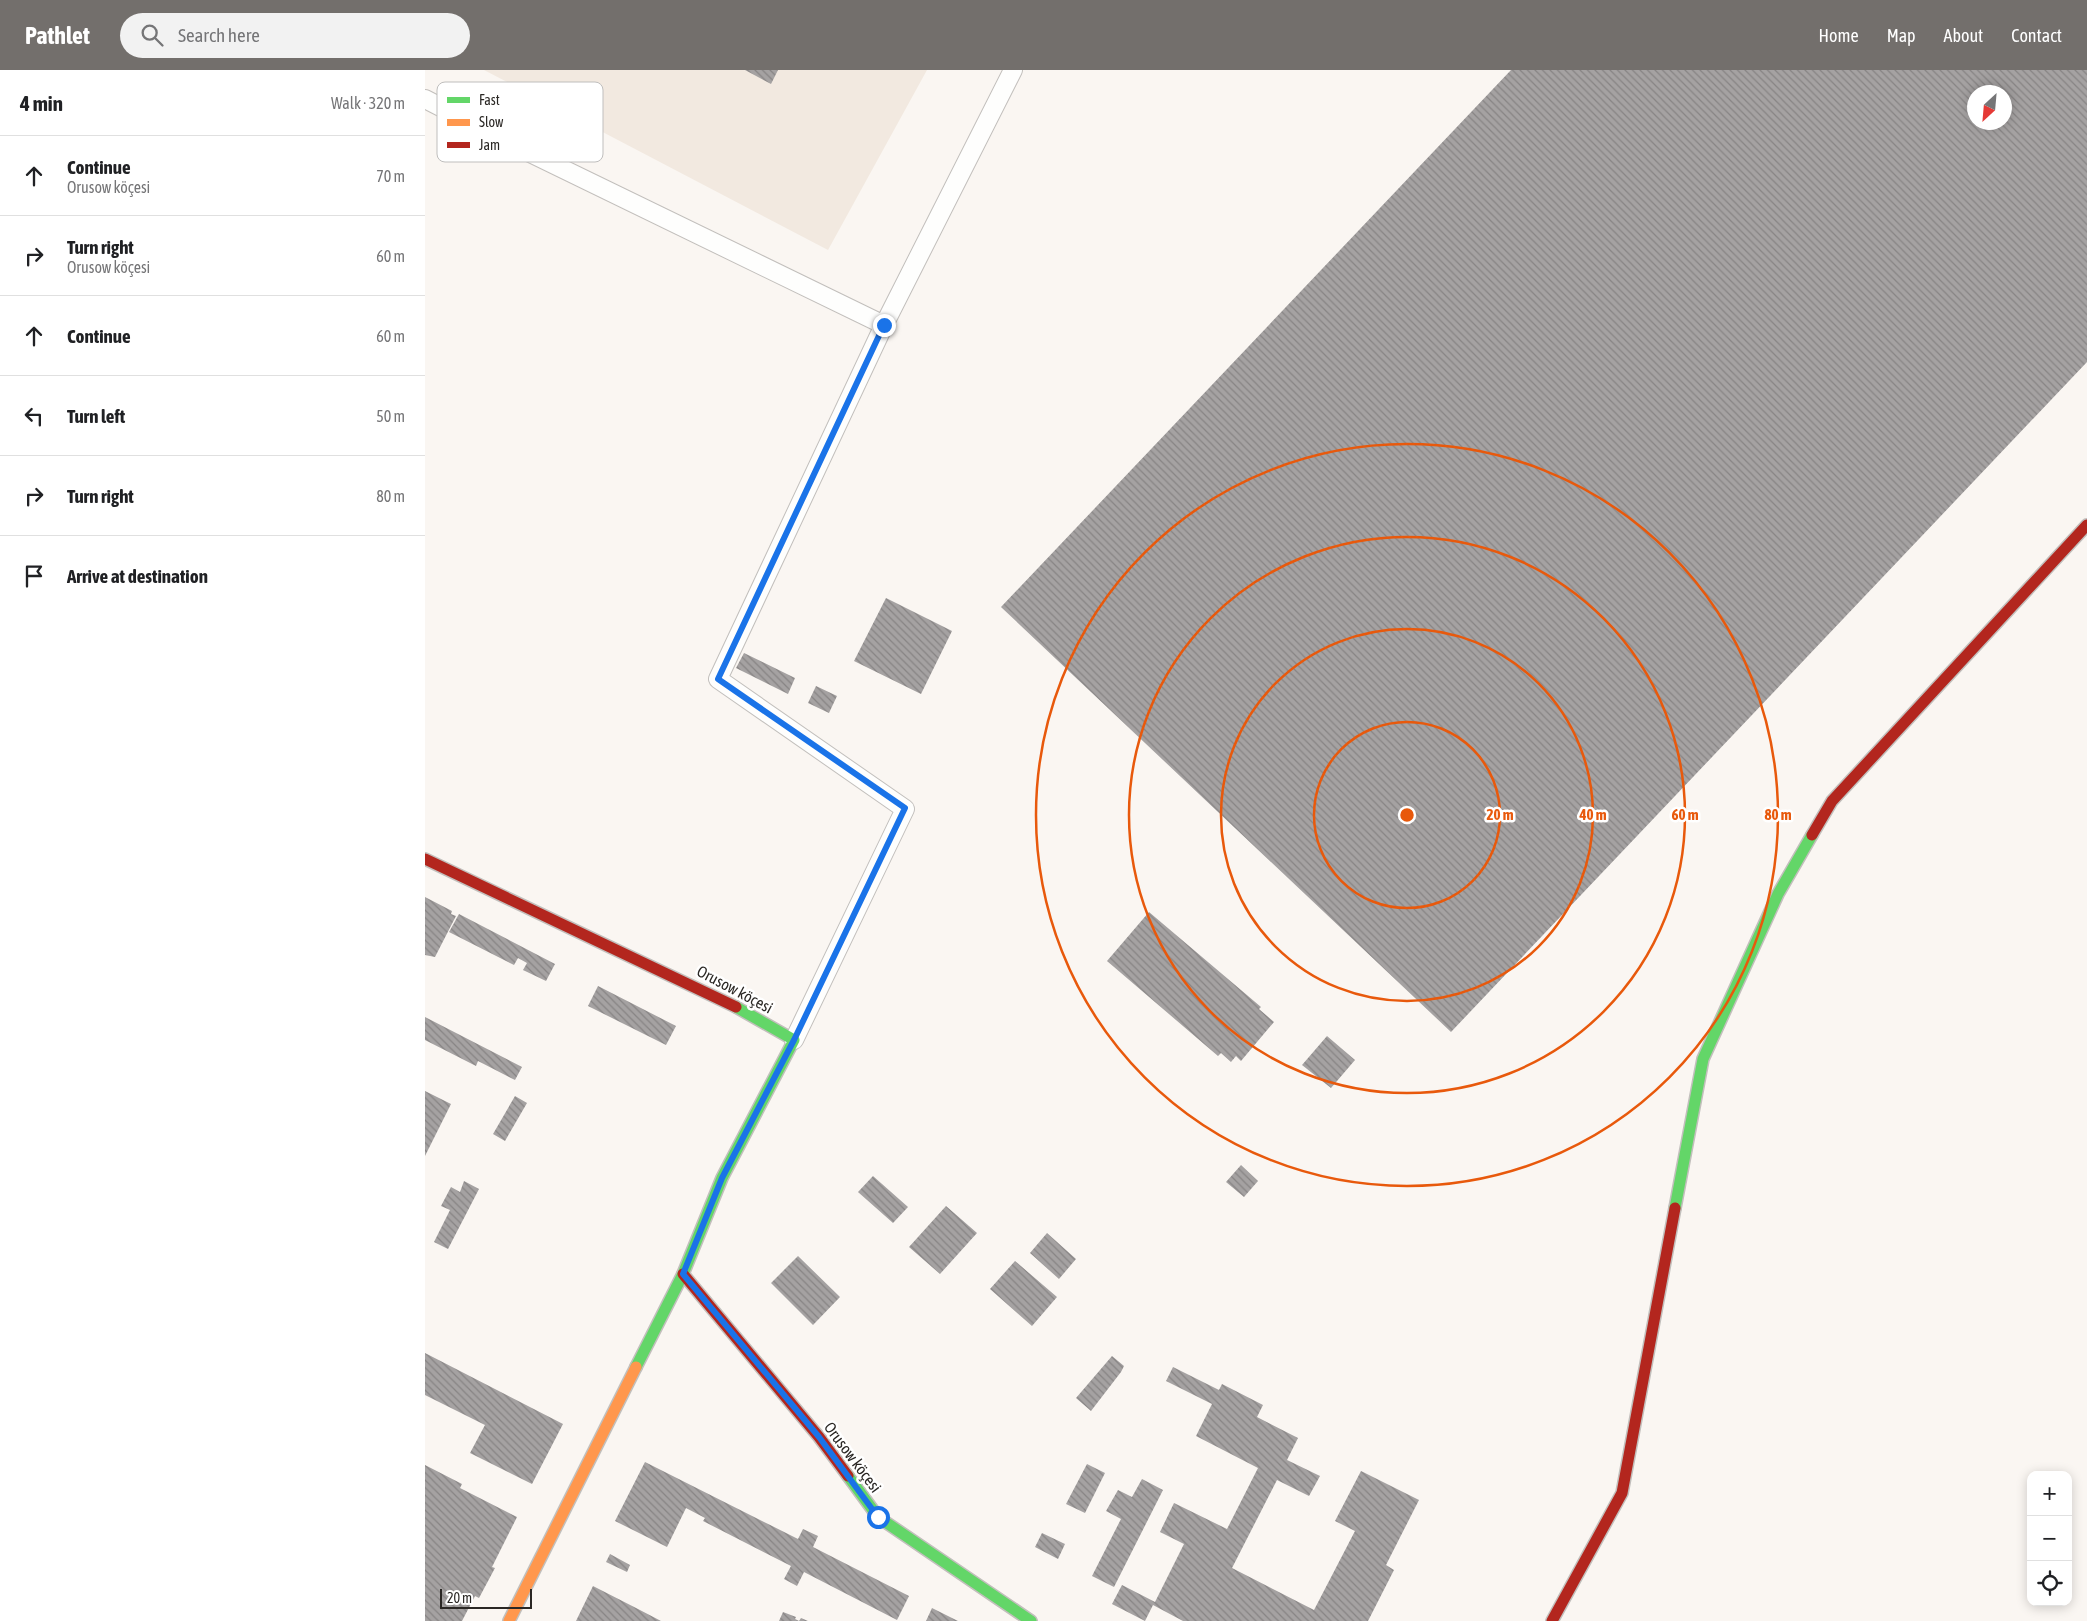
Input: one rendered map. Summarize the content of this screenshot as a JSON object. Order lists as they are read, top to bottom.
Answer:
{
  "streets": {
    "street": ["Orusow köçesi"]
  },
  "legend": ["Fast", "Slow", "Jam"],
  "scale_bar": "20 m",
  "north": "bottom left",
  "page": {
    "header": "Pathlet",
    "search": "Search here",
    "nav": [
      "Home",
      "Map",
      "About",
      "Contact"
    ],
    "heading": ["4 min", "Walk · 320 m"],
    "list": [
      ["Continue", "Orusow köçesi", "70 m"],
      ["Turn right", "Orusow köçesi", "60 m"],
      ["Continue", "60 m"],
      ["Turn left", "50 m"],
      ["Turn right", "80 m"],
      "Arrive at destination"
    ],
    "map_buttons": ["+", "−"],
    "scale": "20 m"
  },
  "rings": [
    "20 m",
    "40 m",
    "60 m",
    "80 m"
  ]
}
